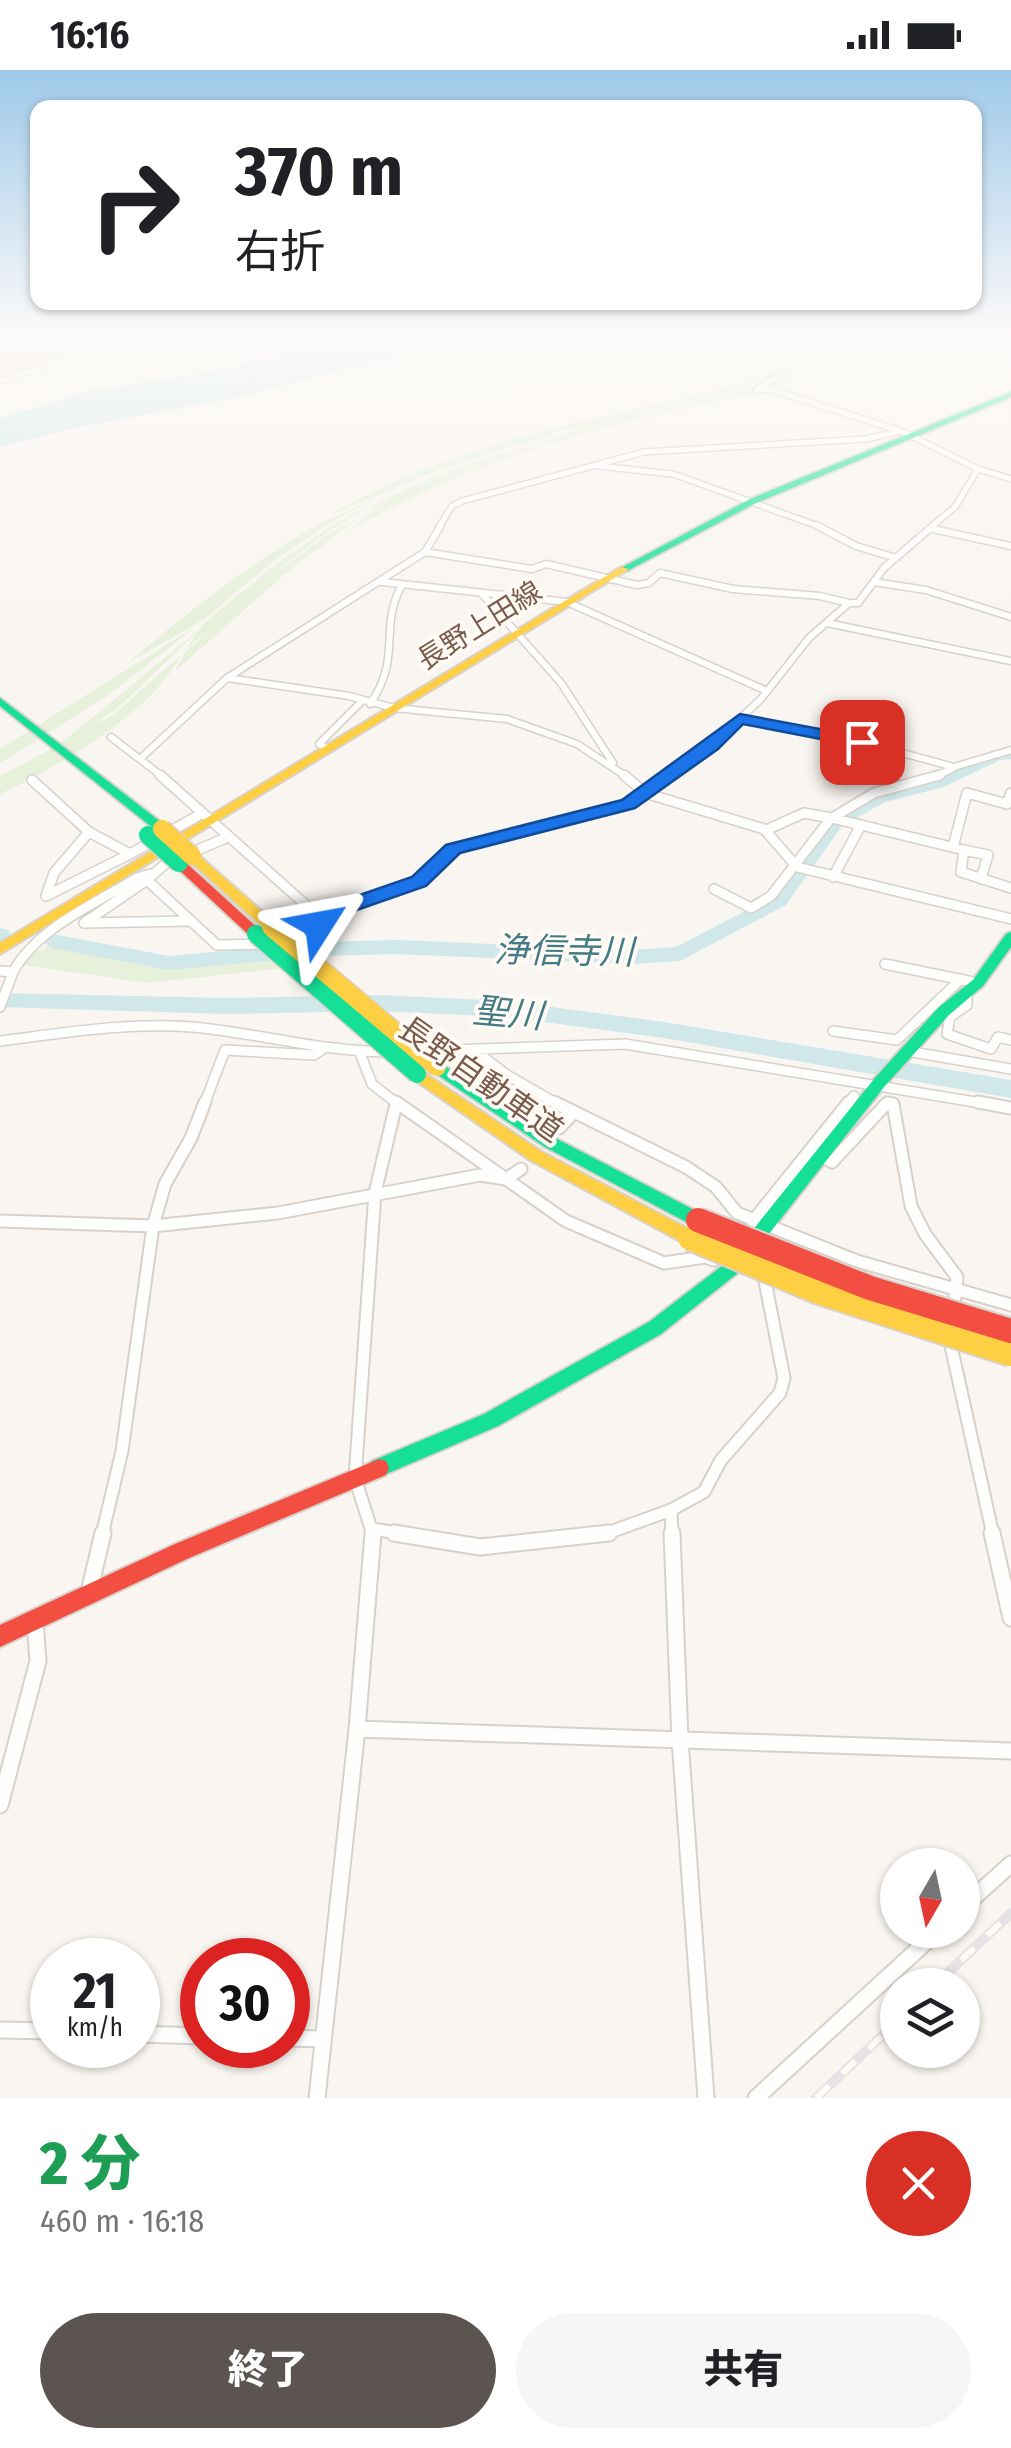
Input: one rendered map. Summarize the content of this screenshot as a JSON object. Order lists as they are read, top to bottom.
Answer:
{
  "streets": {
    "main road": ["長野上田線", "長野自動車道"]
  },
  "water": ["浄信寺川", "聖川"],
  "north": "bottom",
  "page": {
    "status": "16:16",
    "turn": ["370 m", "右折"],
    "speed": "21 km/h",
    "limit": "30",
    "heading": ["2 分", "460 m · 16:18"],
    "buttons": ["終了", "共有"]
  }
}
